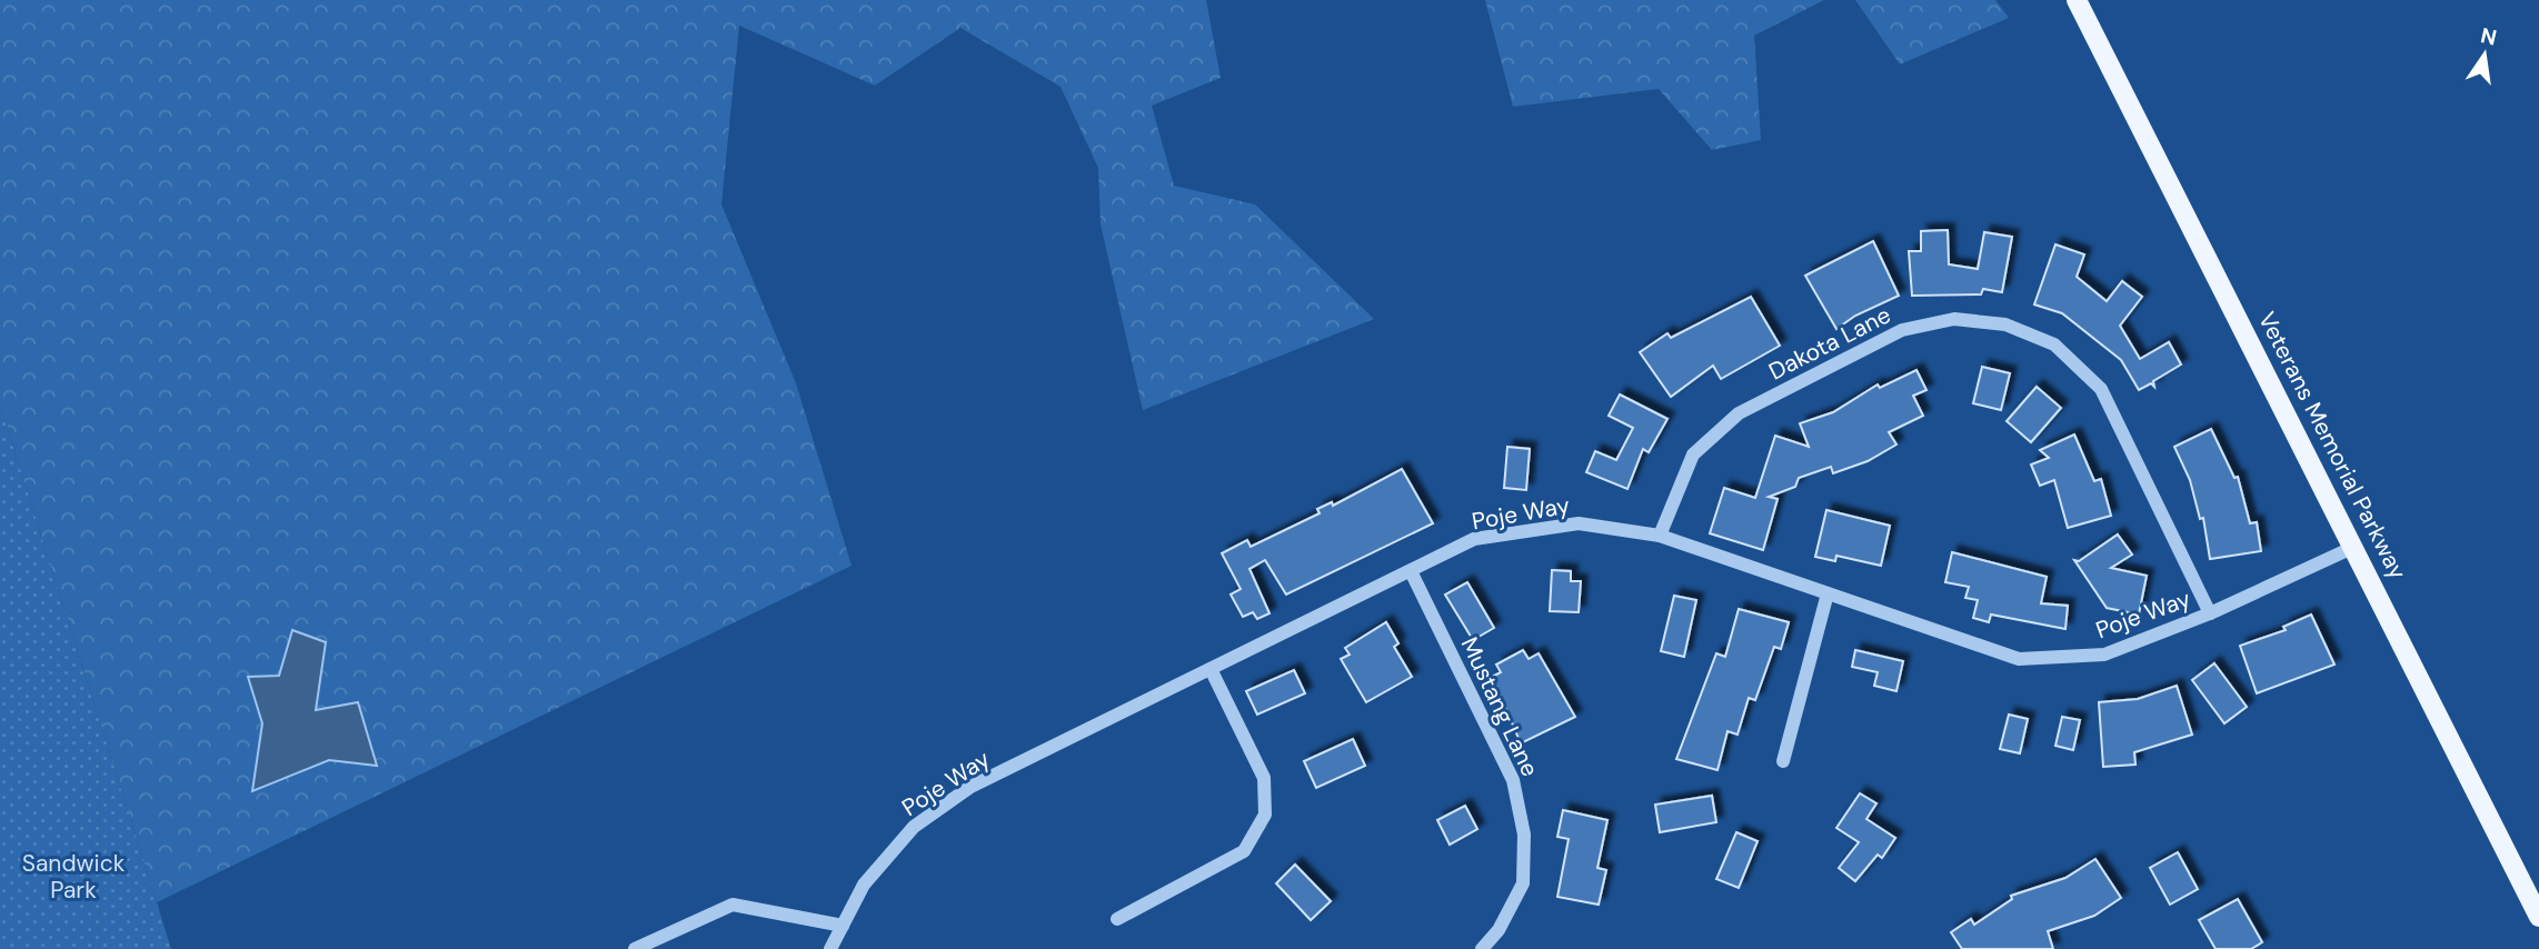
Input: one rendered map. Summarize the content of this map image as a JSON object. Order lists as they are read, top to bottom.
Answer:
{
  "streets": {
    "main road": ["Veterans Memorial Parkway"],
    "street": ["Dakota Lane", "Poje Way", "Mustang Lane"]
  },
  "crossings": [
    ["Dakota Lane", "Poje Way"],
    ["Veterans Memorial Parkway", "Poje Way"],
    ["Poje Way", "Mustang Lane"]
  ],
  "parks": ["Sandwick Park"],
  "north": "top"
}
